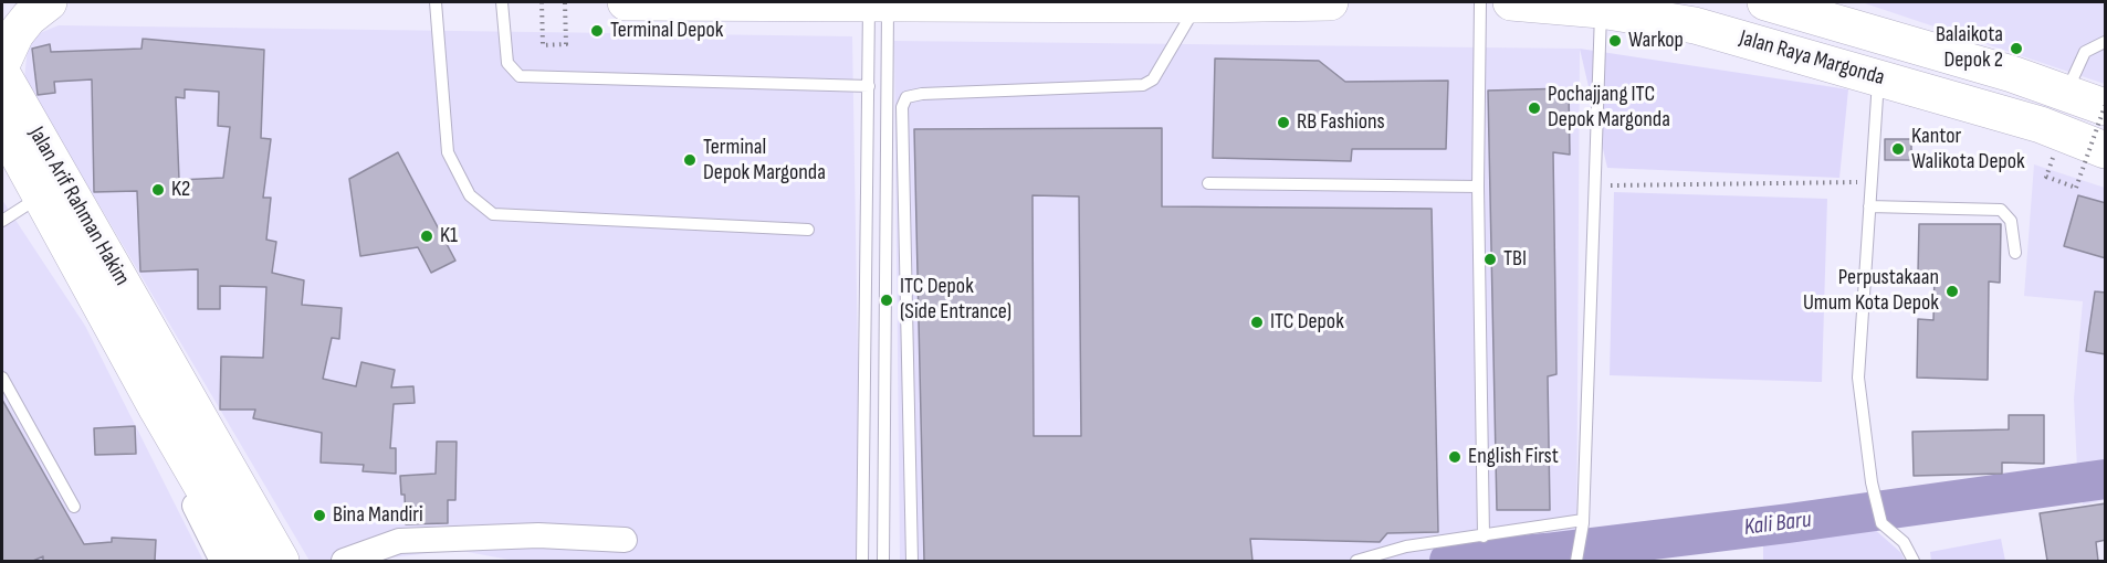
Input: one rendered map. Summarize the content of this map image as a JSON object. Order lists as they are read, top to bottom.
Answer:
{
  "streets": {
    "main road": ["Jalan Raya Margonda", "Jalan Arif Rahman Hakim"]
  },
  "water": ["Kali Baru"],
  "places": [
    "Terminal Depok",
    "Warkop",
    "Balaikota Depok 2",
    "Pochajjang ITC Depok Margonda",
    "RB Fashions",
    "Kantor Walikota Depok",
    "Terminal Depok Margonda",
    "K2",
    "K1",
    "TBI",
    "Perpustakaan Umum Kota Depok",
    "ITC Depok (Side Entrance)",
    "ITC Depok",
    "English First",
    "Bina Mandiri"
  ]
}
